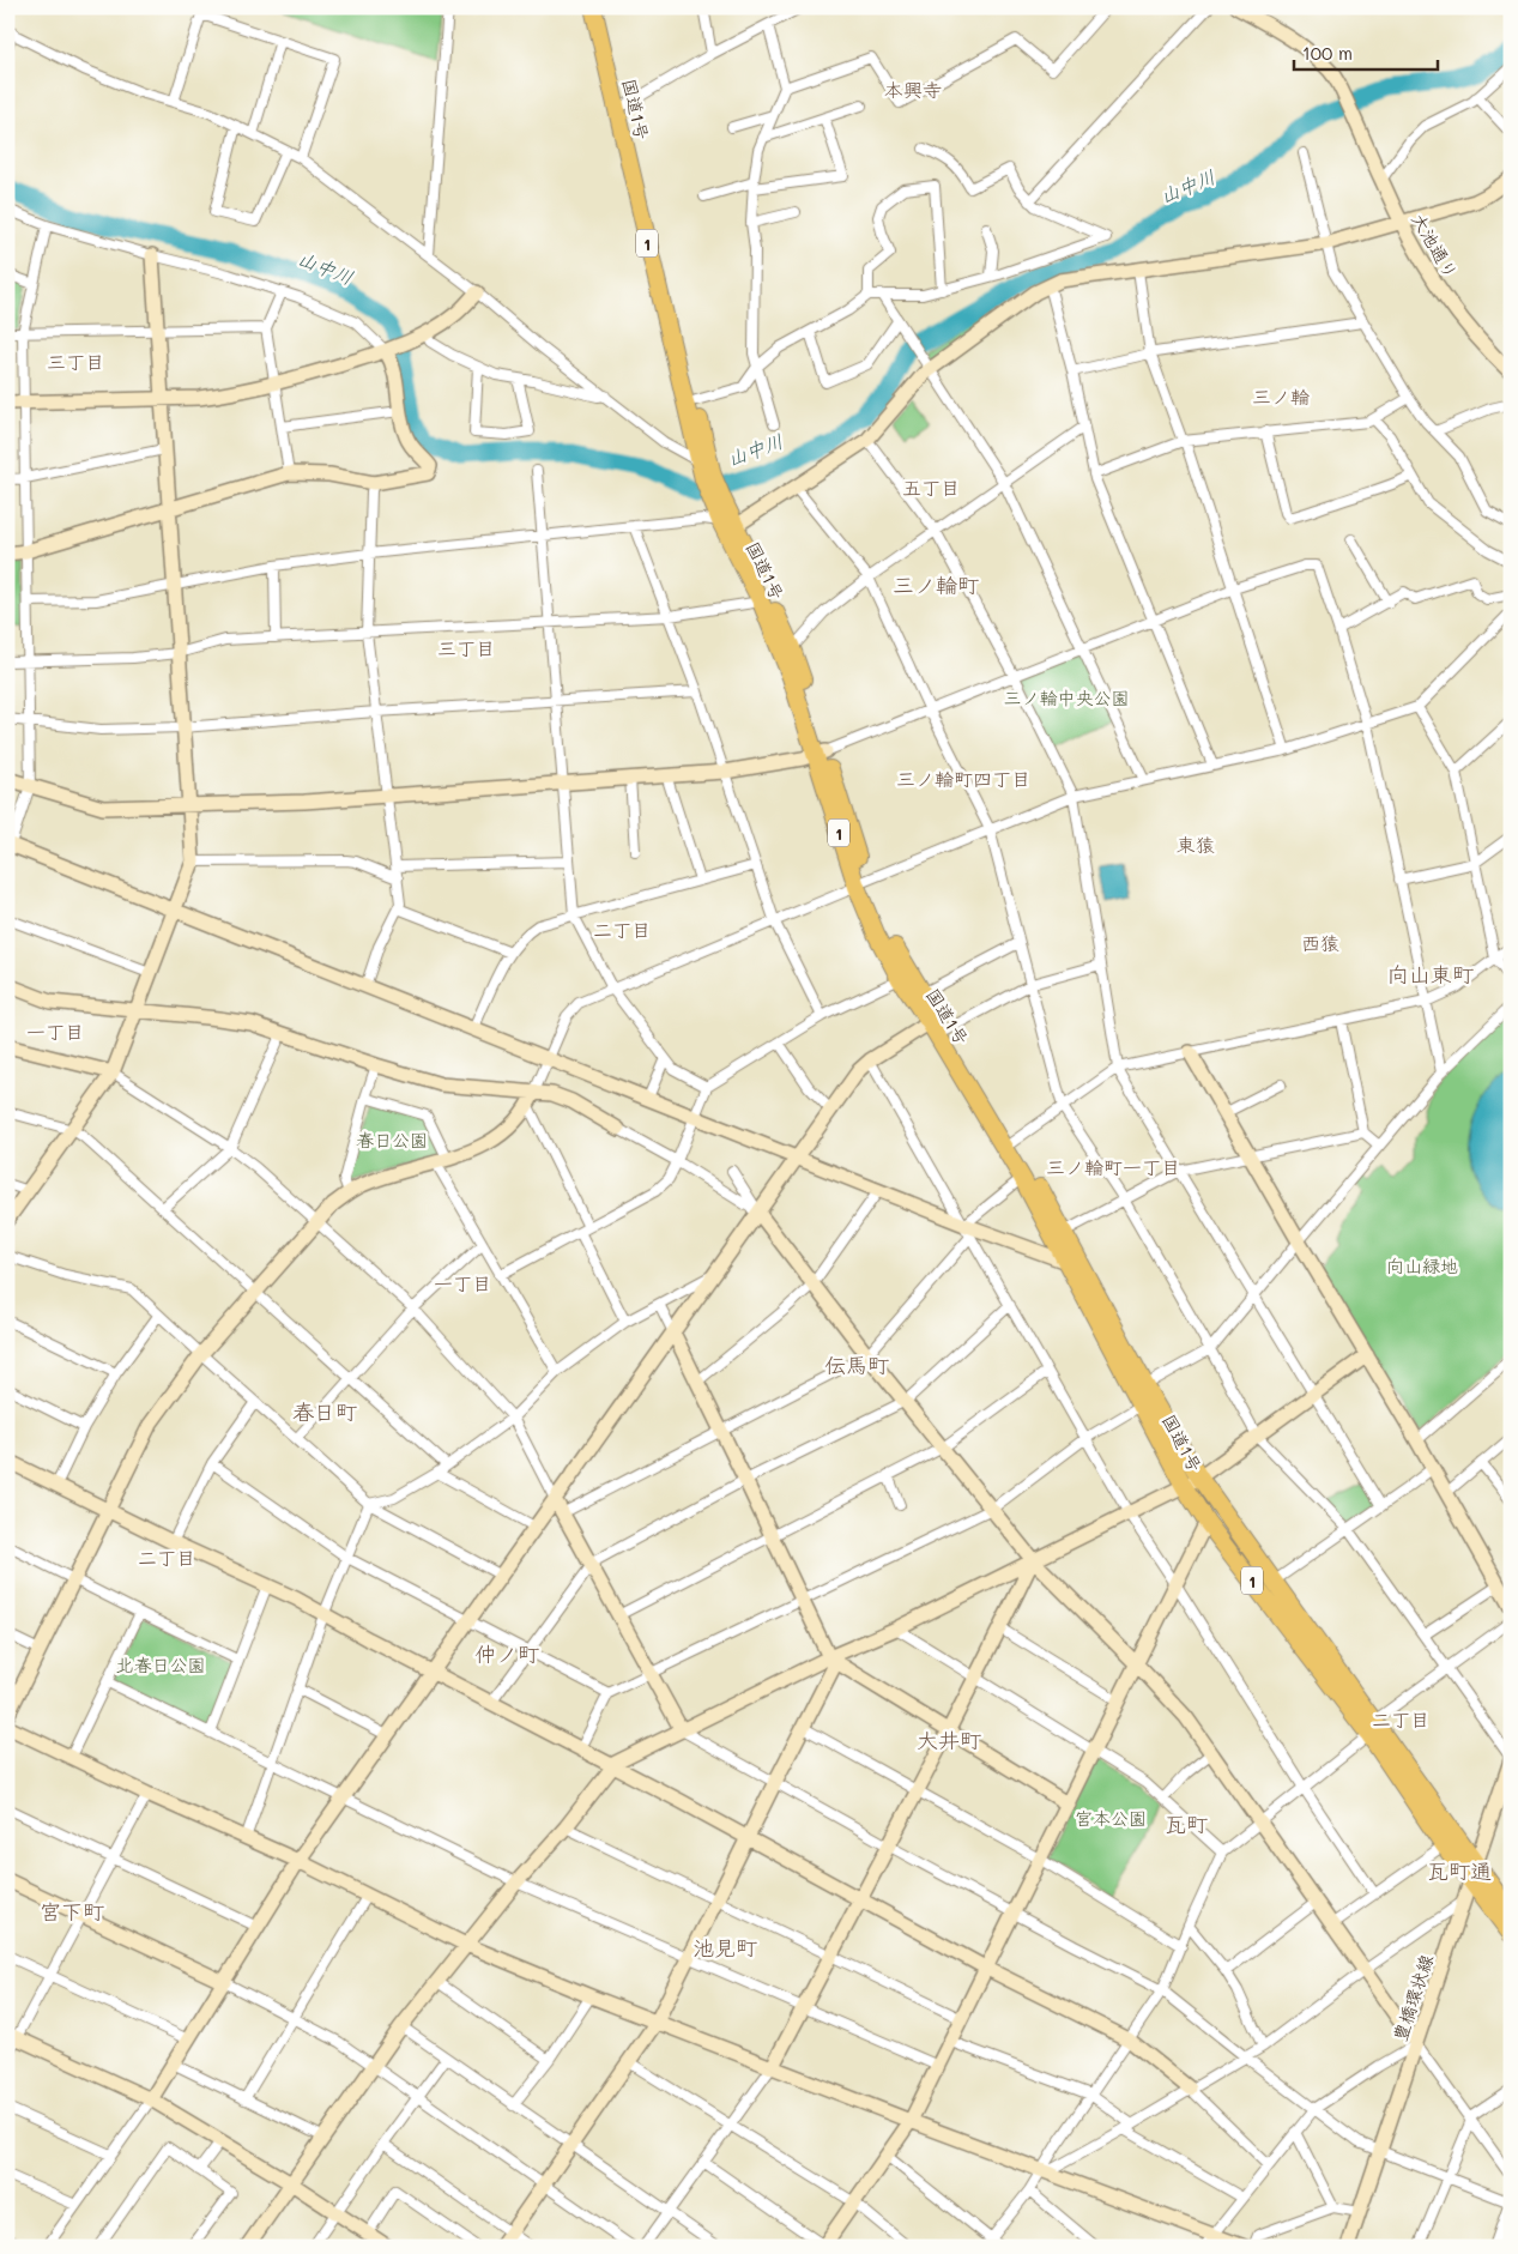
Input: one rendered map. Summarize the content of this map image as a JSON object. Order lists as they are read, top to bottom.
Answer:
{
  "streets": {
    "highway": ["国道1号", "1"],
    "street": ["大池通り", "豊橋環状線"]
  },
  "crossings": [
    ["国道1号", "豊橋環状線"]
  ],
  "districts": [
    "本興寺",
    "三丁目",
    "三ノ輪",
    "五丁目",
    "三ノ輪町",
    "三丁目",
    "三ノ輪町四丁目",
    "東猿",
    "二丁目",
    "西猿",
    "向山東町",
    "一丁目",
    "三ノ輪町一丁目",
    "一丁目",
    "伝馬町",
    "春日町",
    "二丁目",
    "仲ノ町",
    "二丁目",
    "大井町",
    "瓦町",
    "瓦町通",
    "宮下町",
    "池見町"
  ],
  "water": ["山中川"],
  "parks": [
    "三ノ輪中央公園",
    "春日公園",
    "向山緑地",
    "北春日公園",
    "宮本公園"
  ],
  "scale_bar": "100 m"
}
